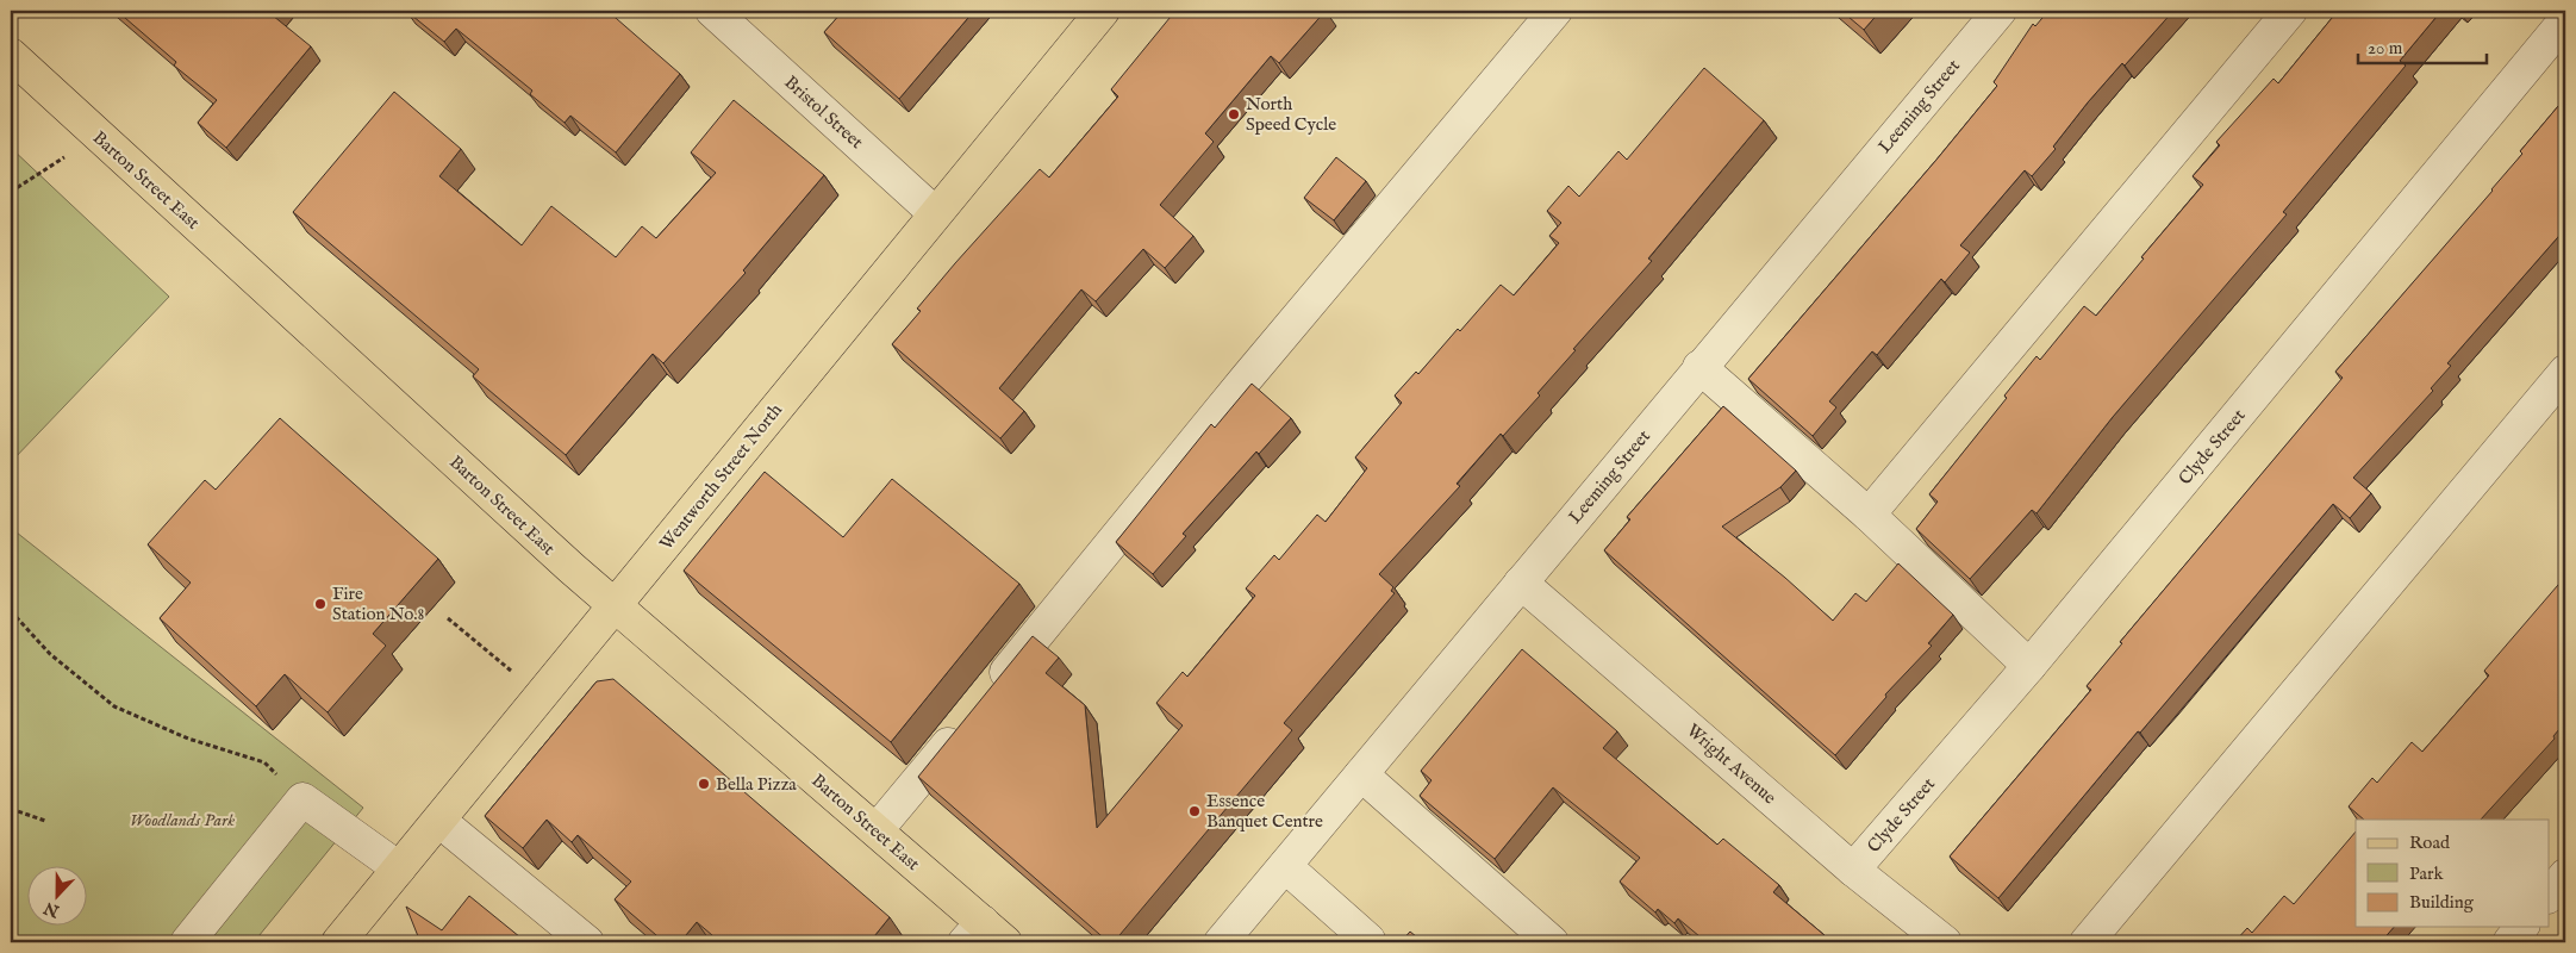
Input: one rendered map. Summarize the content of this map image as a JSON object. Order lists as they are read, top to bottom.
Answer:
{
  "streets": {
    "main road": ["Barton Street East", "Wentworth Street North"],
    "street": [
      "Leeming Street",
      "Bristol Street",
      "Clyde Street",
      "Wright Avenue"
    ]
  },
  "crossings": [
    ["Leeming Street", "Wright Avenue"],
    ["Bristol Street", "Wentworth Street North"],
    ["Barton Street East", "Wentworth Street North"],
    ["Clyde Street", "Wright Avenue"]
  ],
  "parks": ["Woodlands Park"],
  "places": [
    "North Speed Cycle",
    "Fire Station No.8",
    "Bella Pizza",
    "Essence Banquet Centre"
  ],
  "legend": ["Road", "Park", "Building"],
  "scale_bar": "20 m",
  "north": "bottom"
}
